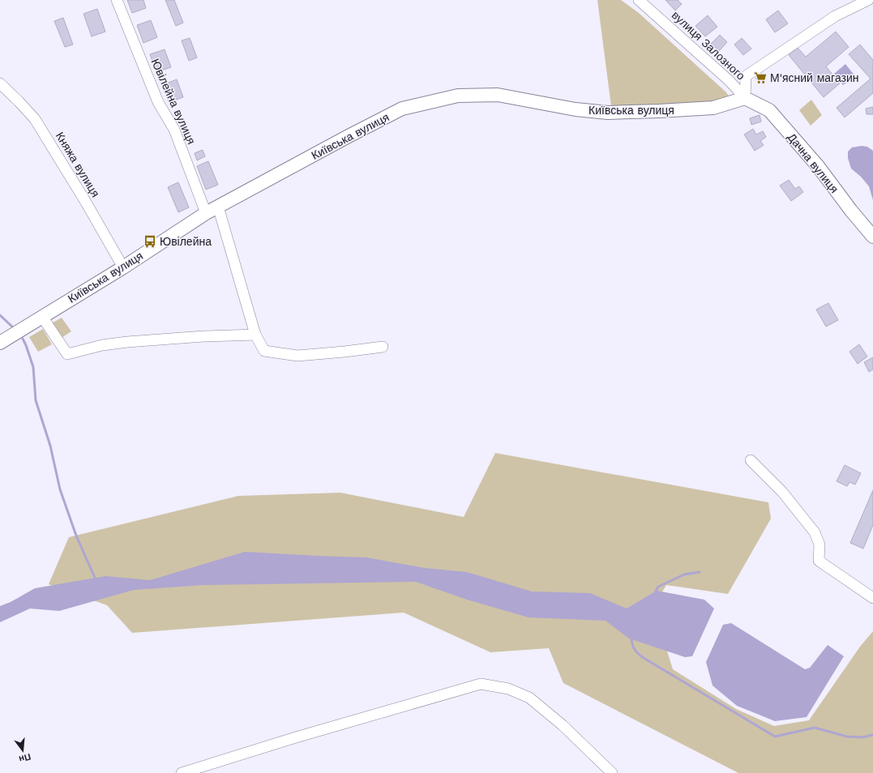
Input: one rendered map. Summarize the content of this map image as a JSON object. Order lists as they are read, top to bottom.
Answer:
{
  "streets": {
    "street": [
      "вулиця Залозного",
      "Ювілейна вулиця",
      "Київська вулиця",
      "Дачна вулиця",
      "Княжа вулиця"
    ]
  },
  "crossings": [
    ["вулиця Залозного", "Київська вулиця"],
    ["вулиця Залозного", "Дачна вулиця"],
    ["Ювілейна вулиця", "Київська вулиця"],
    ["Київська вулиця", "Дачна вулиця"],
    ["Київська вулиця", "Княжа вулиця"]
  ],
  "places": {
    "supermarket": ["М'ясний магазин"],
    "bus stop": ["Ювілейна"]
  },
  "north": "bottom"
}
